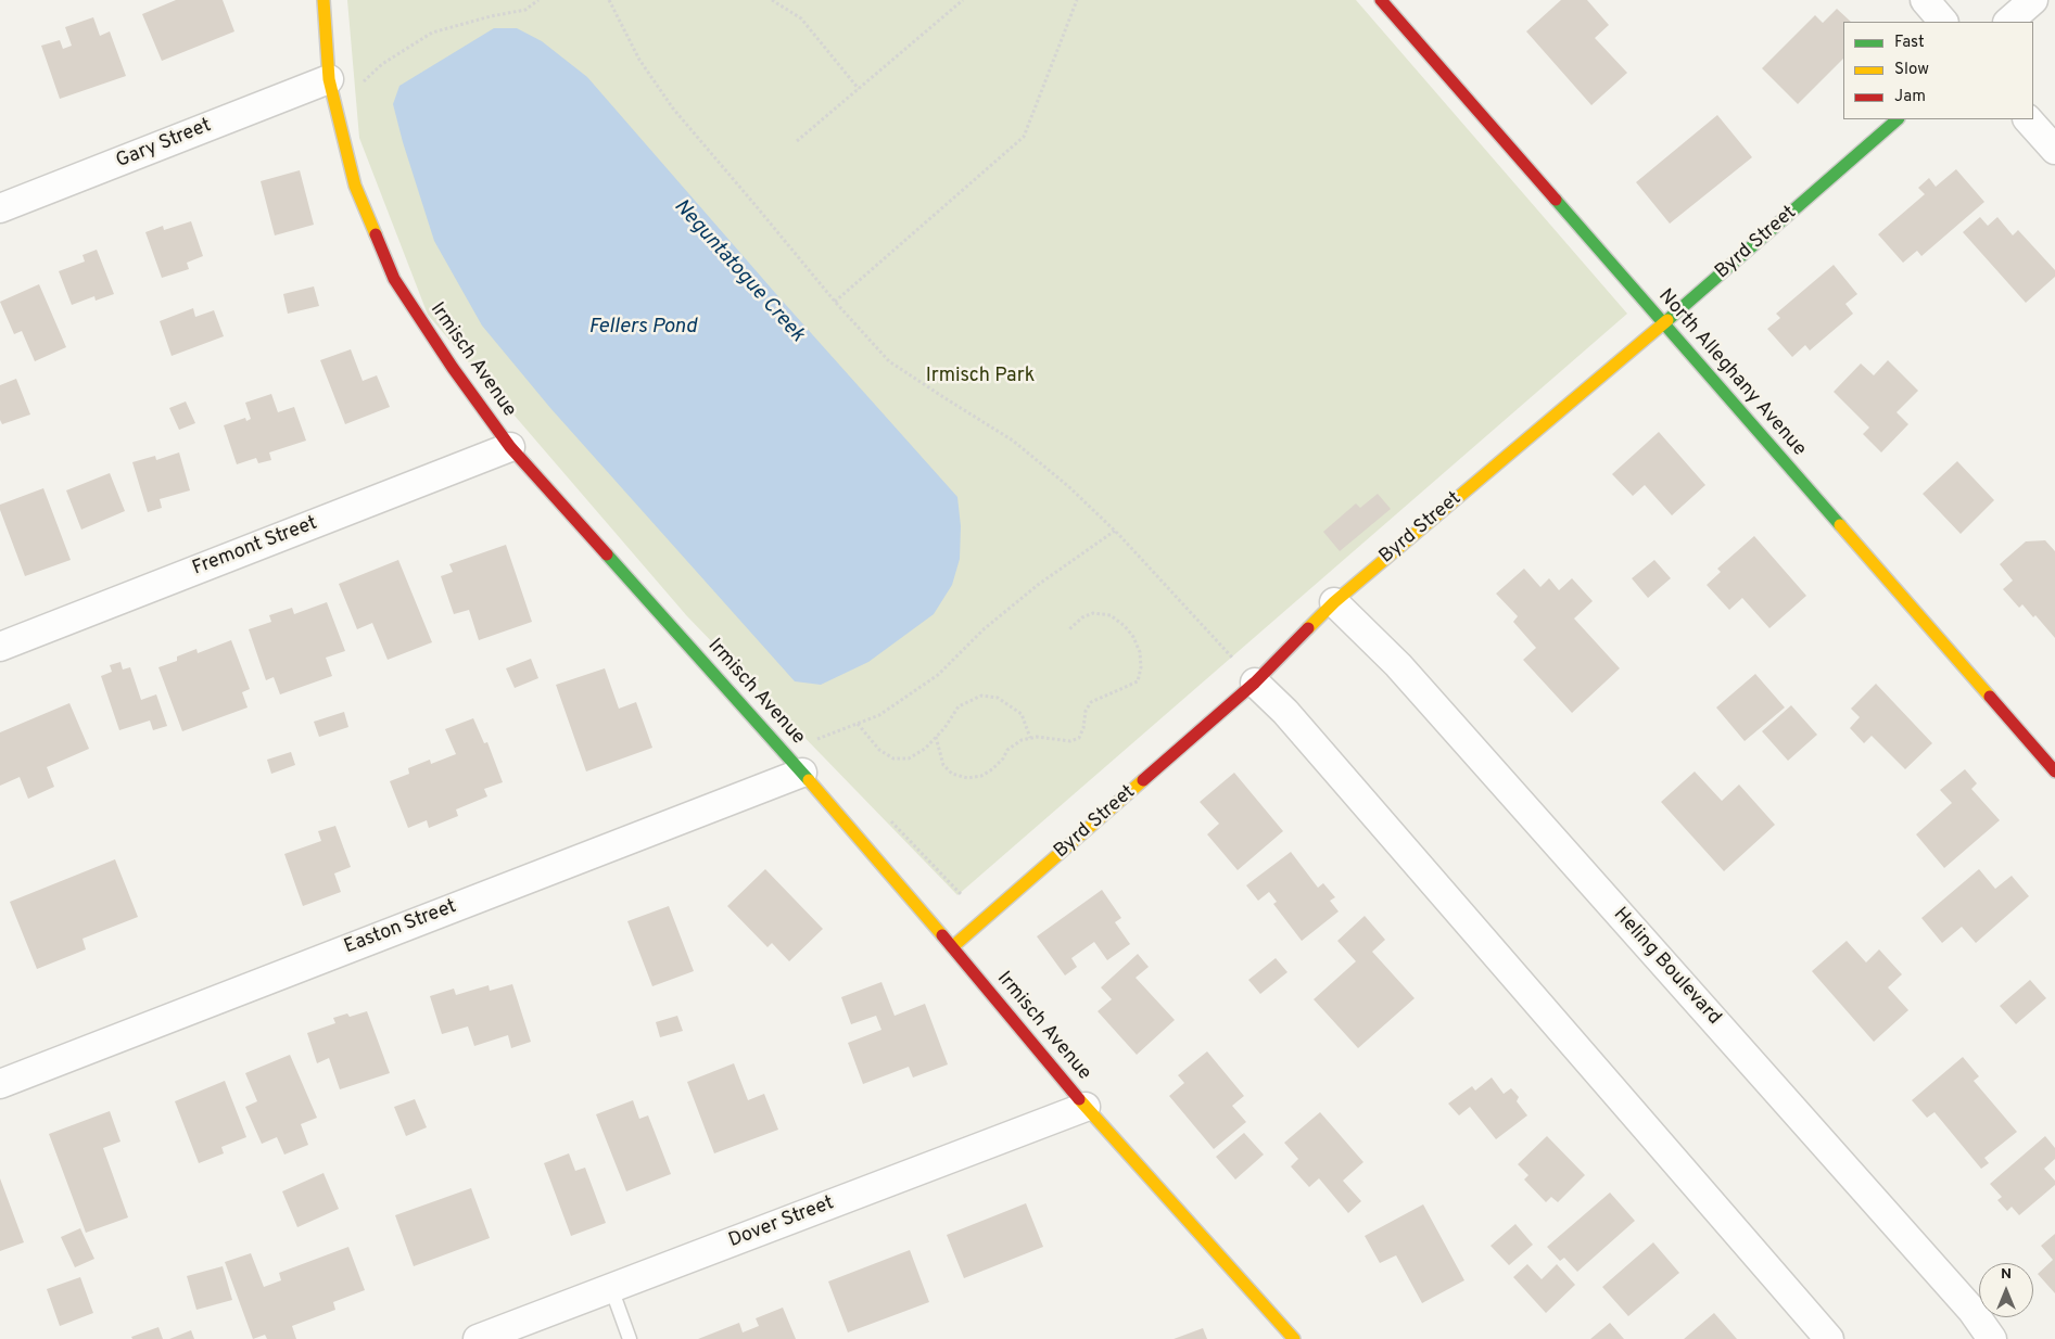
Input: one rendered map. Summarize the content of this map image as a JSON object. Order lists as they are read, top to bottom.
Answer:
{
  "streets": {
    "street": [
      "Gary Street",
      "Byrd Street",
      "Irmisch Avenue",
      "North Alleghany Avenue",
      "Fremont Street",
      "Easton Street",
      "Heling Boulevard",
      "Dover Street"
    ]
  },
  "crossings": [
    ["Gary Street", "Irmisch Avenue"],
    ["Byrd Street", "Irmisch Avenue"],
    ["Byrd Street", "North Alleghany Avenue"],
    ["Byrd Street", "Heling Boulevard"],
    ["Irmisch Avenue", "Fremont Street"],
    ["Irmisch Avenue", "Easton Street"],
    ["Irmisch Avenue", "Dover Street"]
  ],
  "water": ["Neguntatogue Creek", "Fellers Pond"],
  "parks": ["Irmisch Park"],
  "legend": ["Fast", "Slow", "Jam"],
  "north": "top"
}
